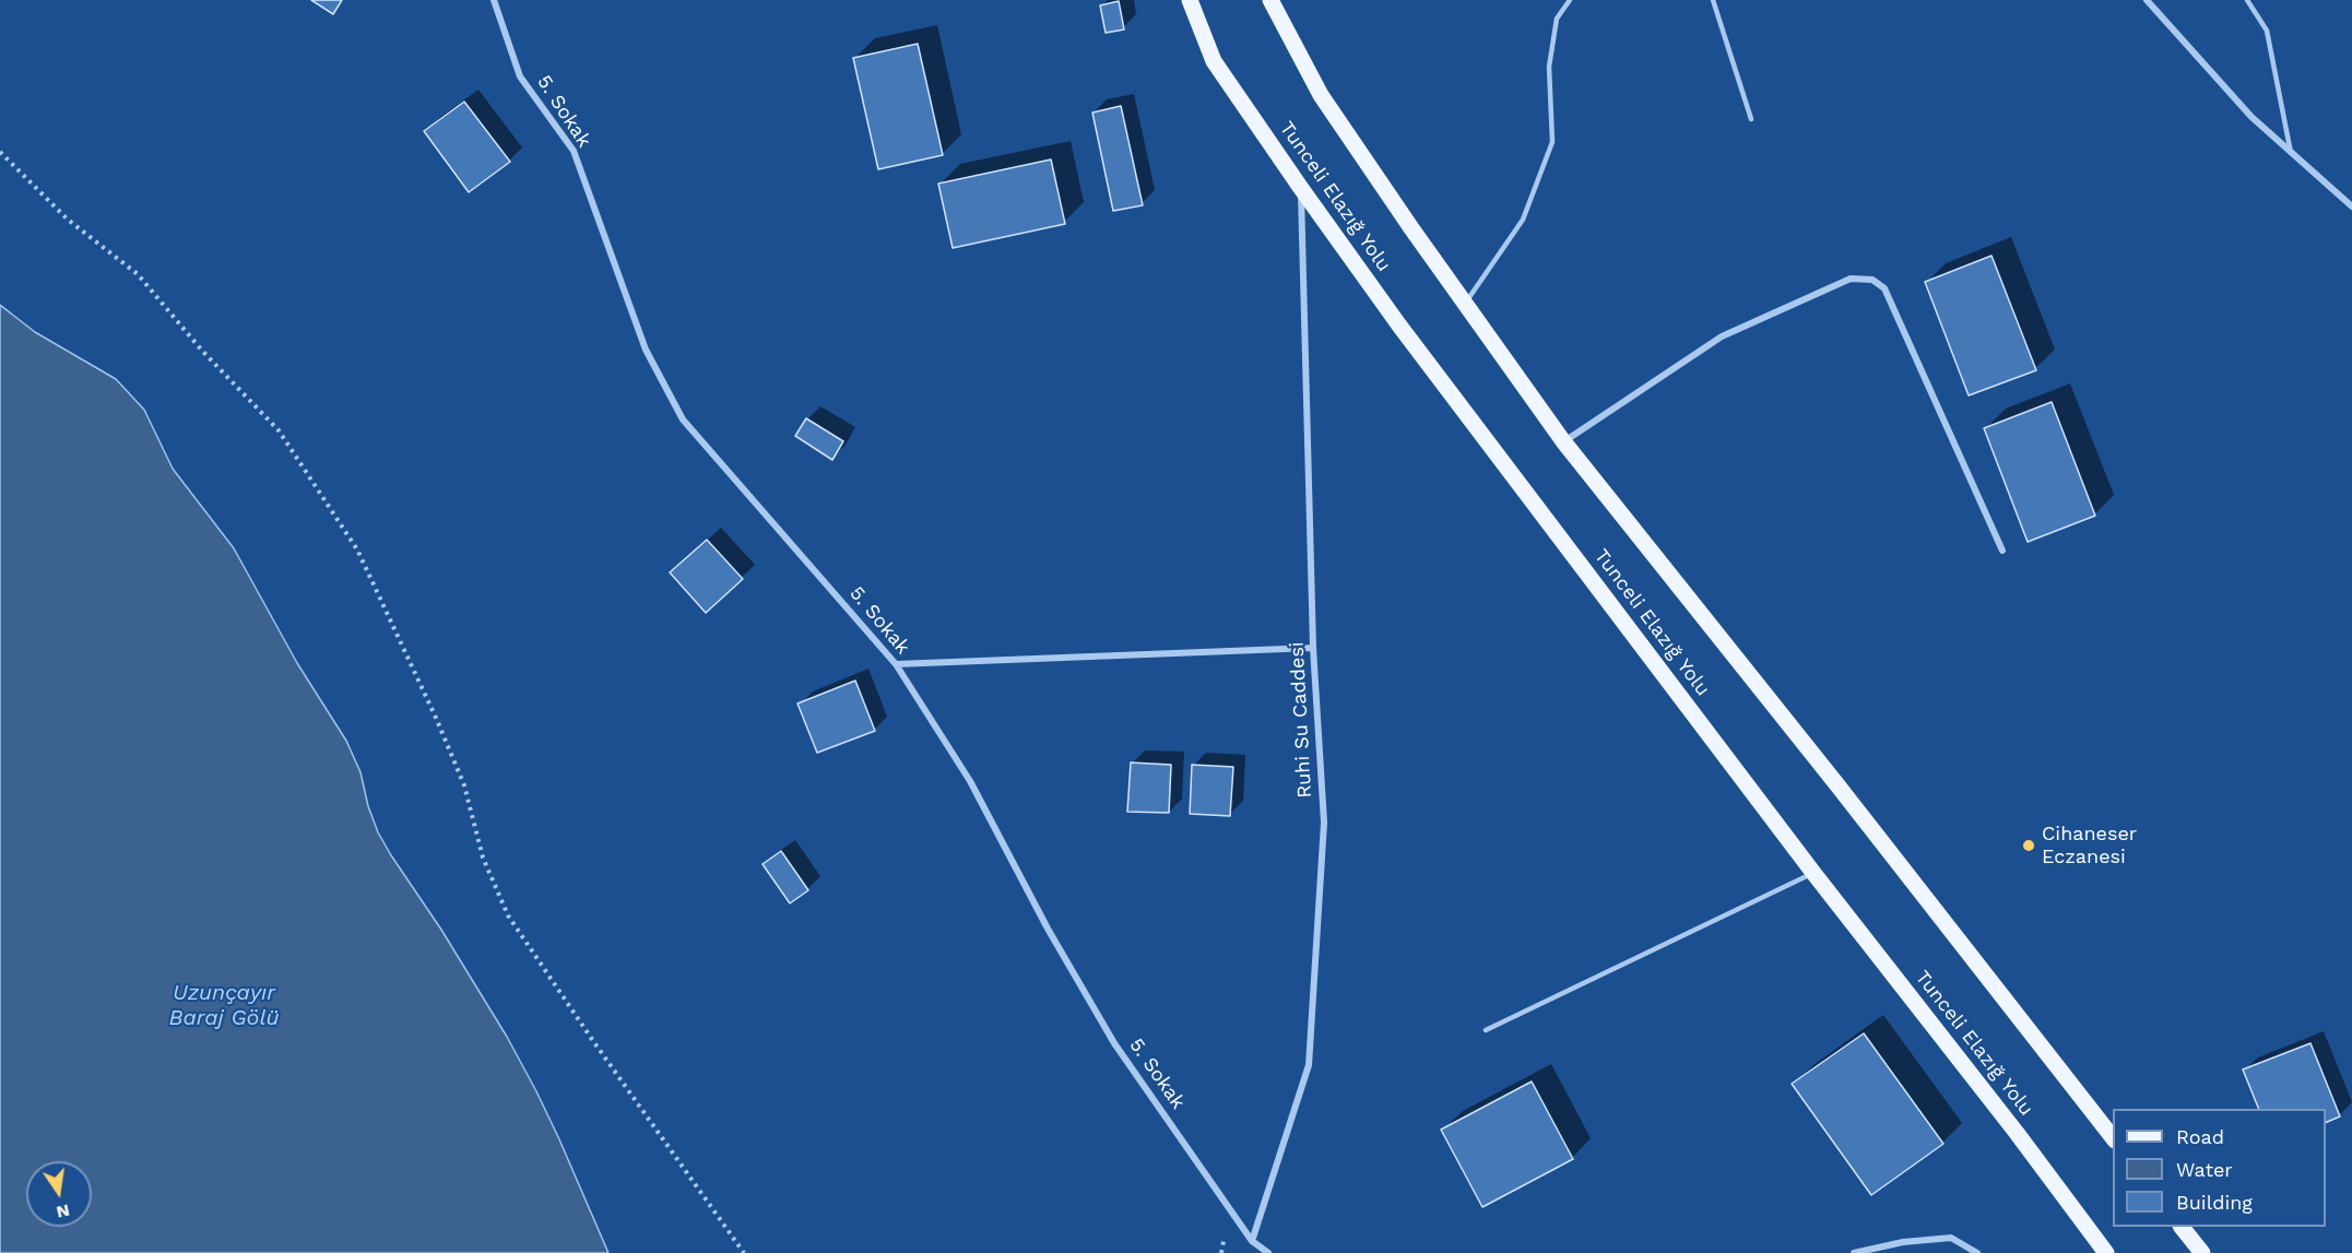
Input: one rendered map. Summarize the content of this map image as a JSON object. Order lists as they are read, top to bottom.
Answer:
{
  "streets": {
    "main road": ["Tunceli Elazığ Yolu"],
    "street": ["5. Sokak", "Ruhi Su Caddesi"]
  },
  "crossings": [
    ["5. Sokak", "Ruhi Su Caddesi"],
    ["Tunceli Elazığ Yolu", "Ruhi Su Caddesi"]
  ],
  "water": ["Uzunçayır Baraj Gölü"],
  "places": ["Cihaneser Eczanesi"],
  "legend": ["Road", "Water", "Building"],
  "north": "bottom"
}
